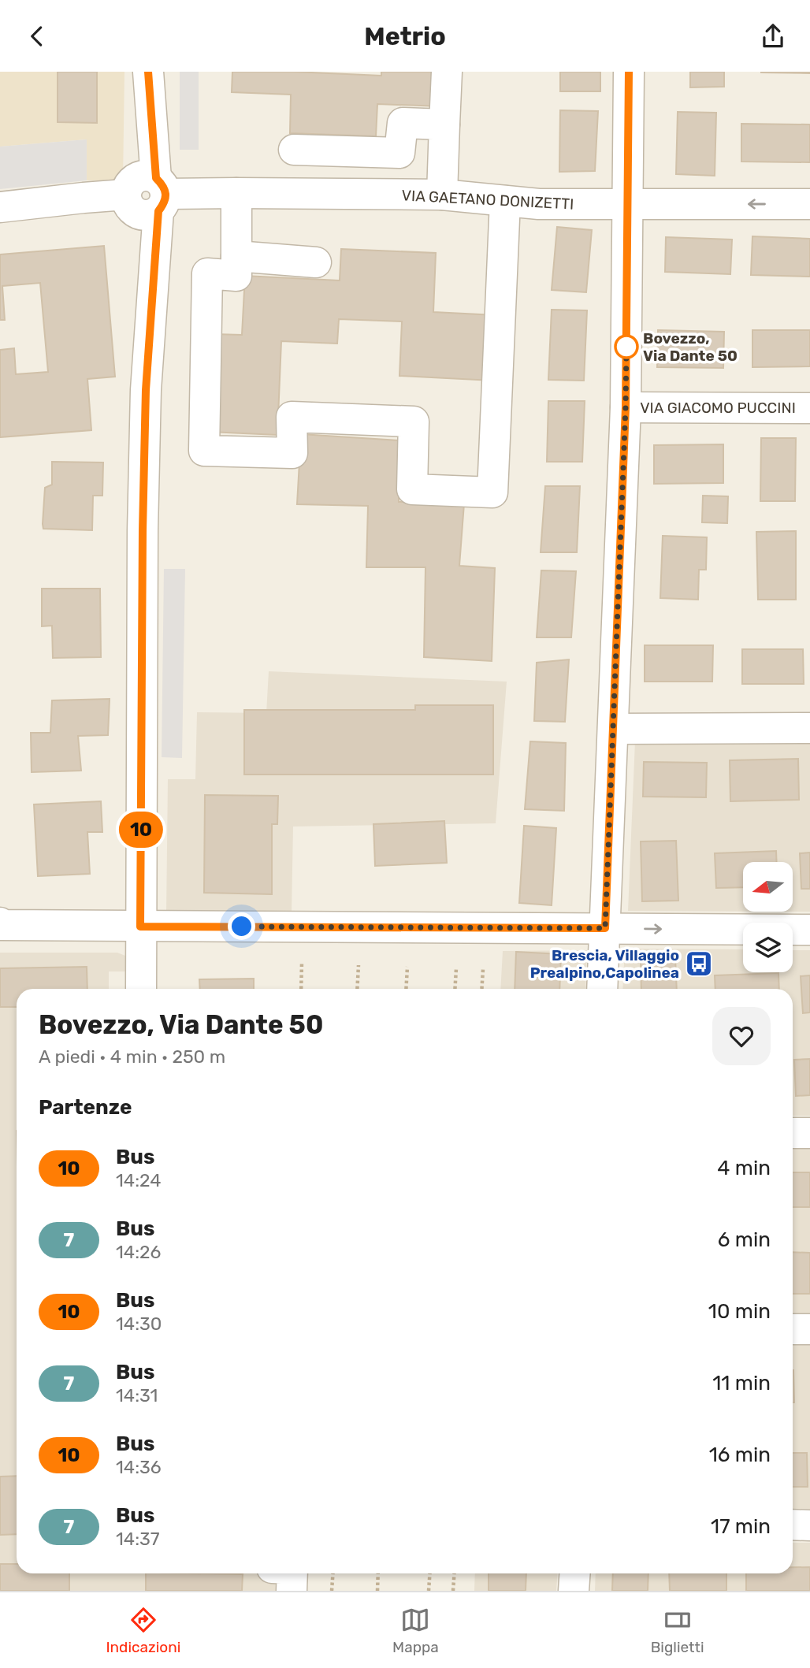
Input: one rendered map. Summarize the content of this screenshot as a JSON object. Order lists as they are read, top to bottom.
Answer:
{
  "streets": {
    "street": ["VIA GAETANO DONIZETTI", "VIA GIACOMO PUCCINI"]
  },
  "places": {
    "other": ["Bovezzo, Via Dante 50"],
    "bus stop": ["Brescia, Villaggio Prealpino,Capolinea"]
  },
  "lines": ["bus line 10"],
  "north": "left",
  "page": {
    "header": "Metrio",
    "on_map": "10",
    "heading": [
      ["Bovezzo, Via Dante 50", "A piedi · 4 min · 250 m"],
      "Partenze"
    ],
    "list": [
      {
        "mark": "10",
        "name": "Bus",
        "note": "14:24",
        "value": "4 min"
      },
      {
        "mark": "7",
        "name": "Bus",
        "note": "14:26",
        "value": "6 min"
      },
      {
        "mark": "10",
        "name": "Bus",
        "note": "14:30",
        "value": "10 min"
      },
      {
        "mark": "7",
        "name": "Bus",
        "note": "14:31",
        "value": "11 min"
      },
      {
        "mark": "10",
        "name": "Bus",
        "note": "14:36",
        "value": "16 min"
      },
      {
        "mark": "7",
        "name": "Bus",
        "note": "14:37",
        "value": "17 min"
      }
    ],
    "tabs": ["Indicazioni", "Mappa", "Biglietti"]
  }
}
